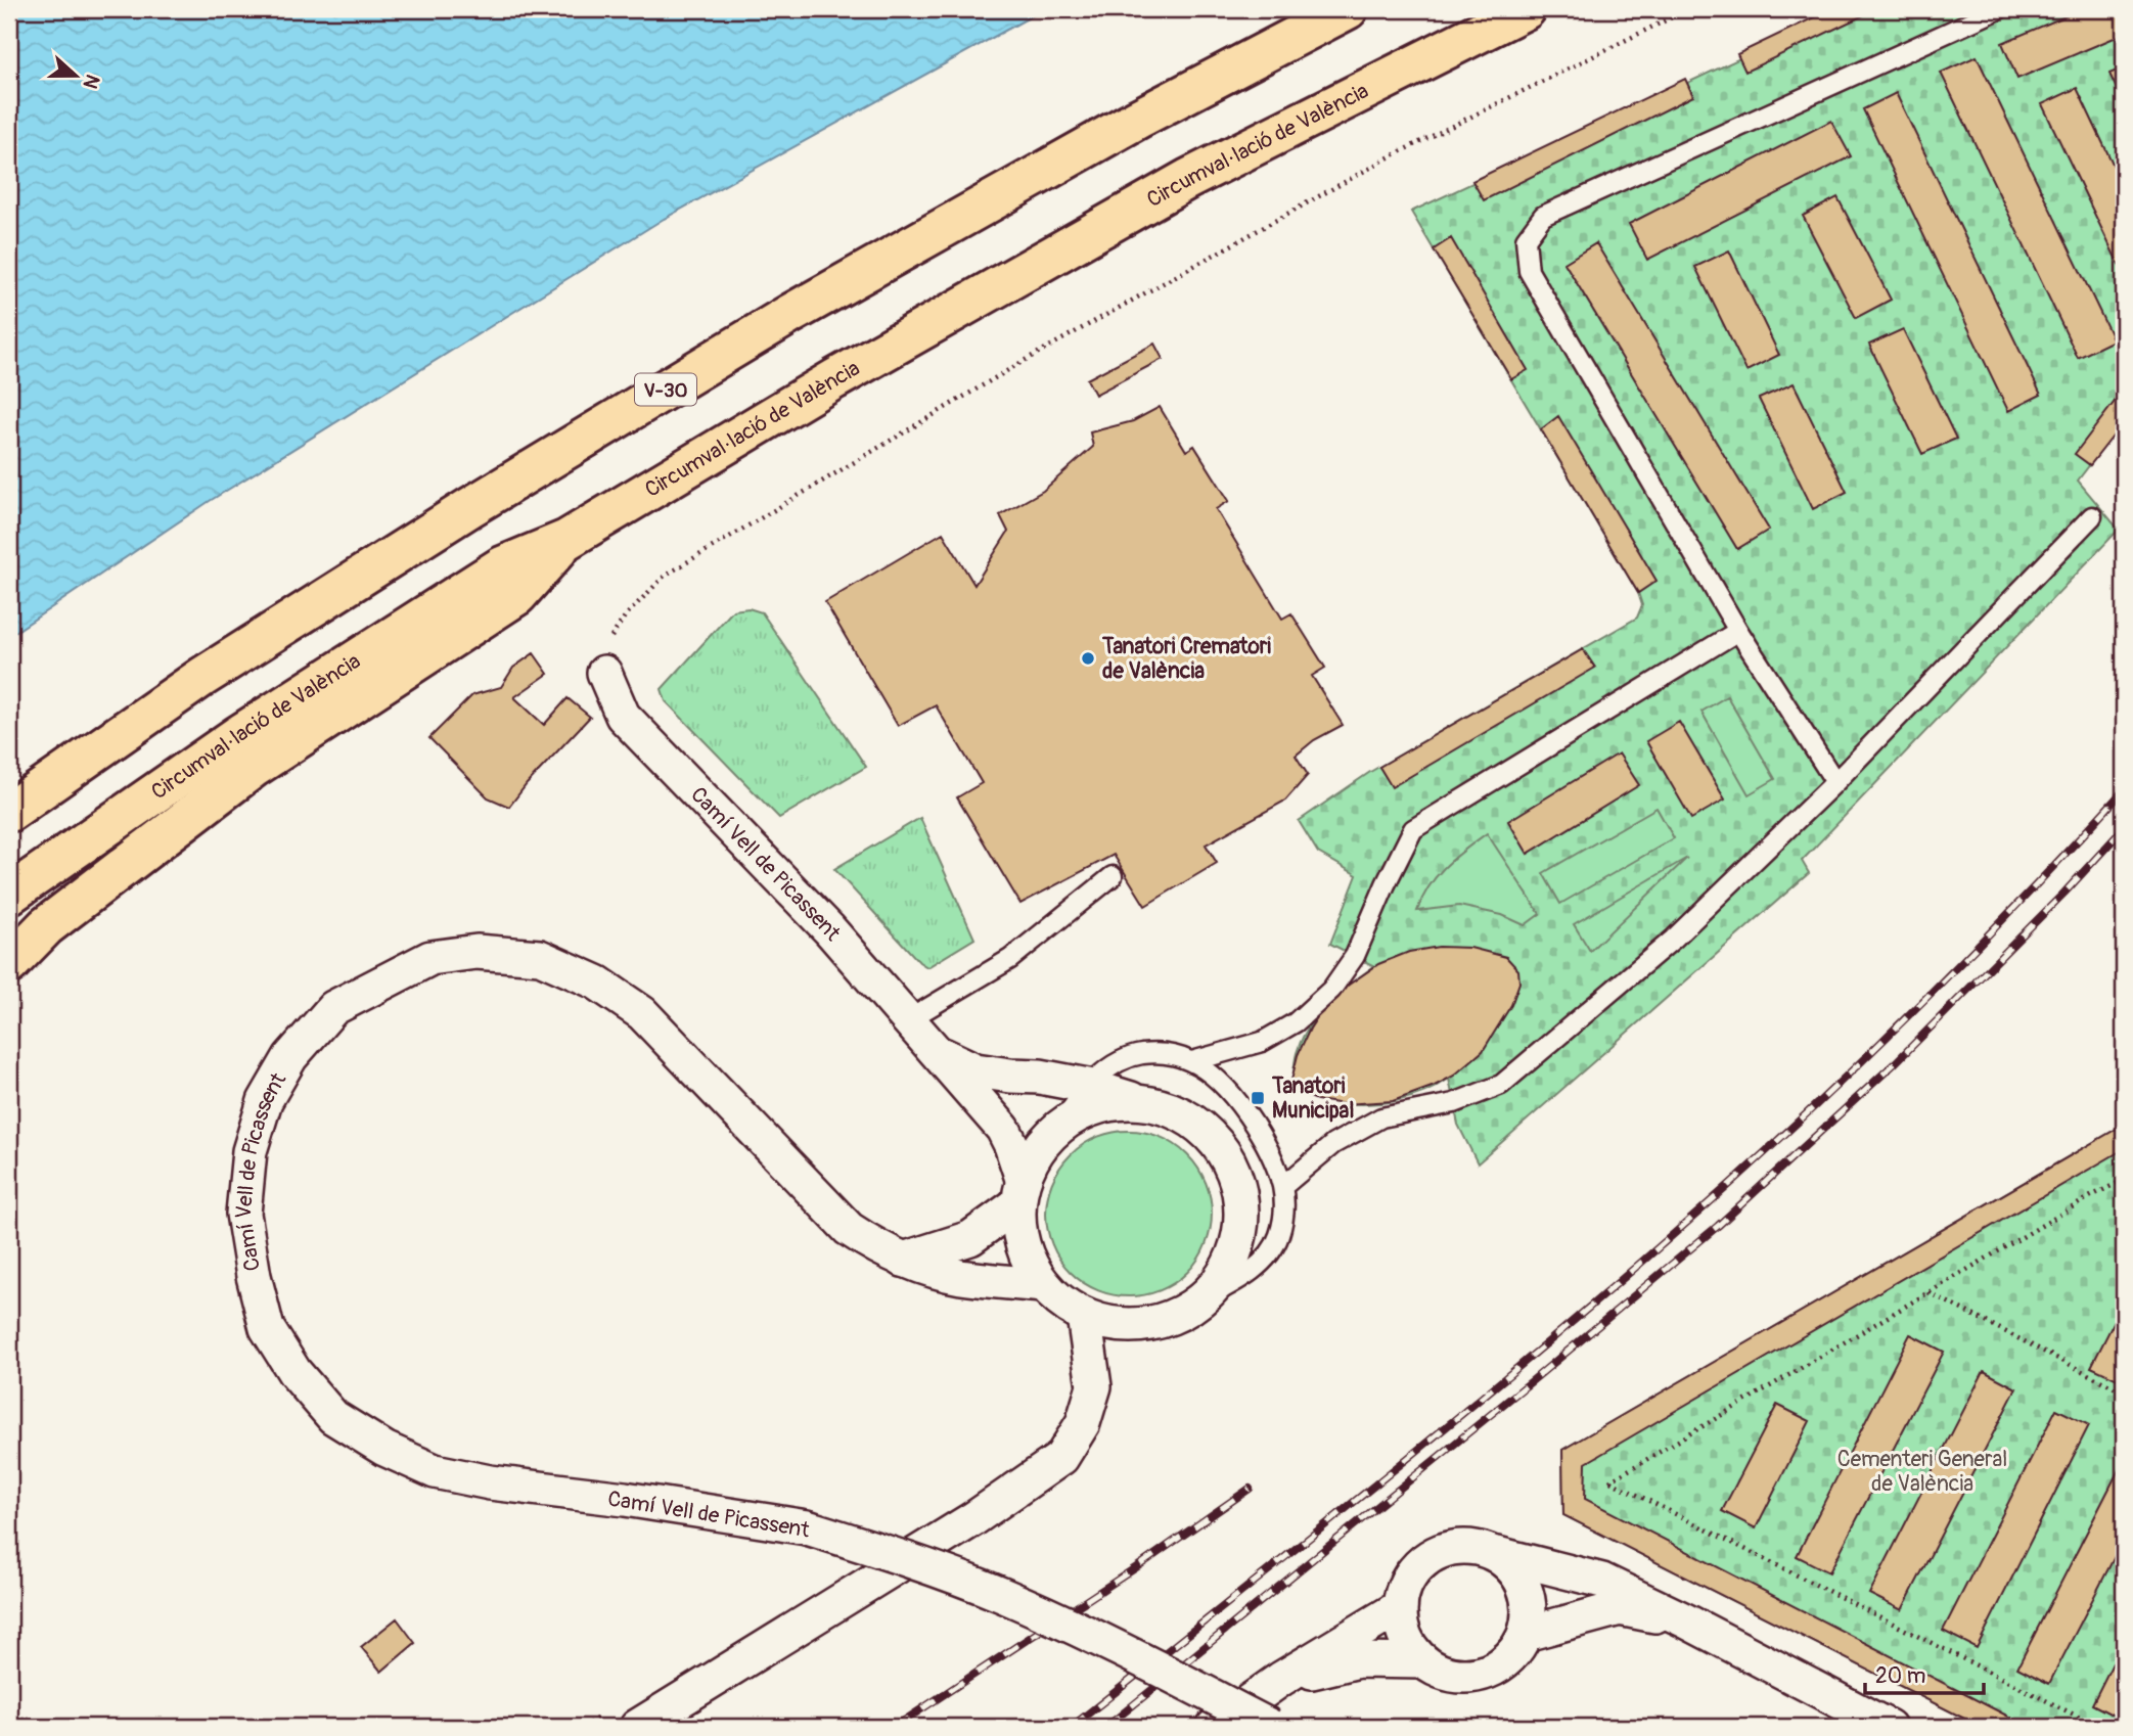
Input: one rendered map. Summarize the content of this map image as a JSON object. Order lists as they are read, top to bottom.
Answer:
{
  "streets": {
    "highway": ["Circumval·lació de València", "V-30"],
    "street": ["Camí Vell de Picassent"]
  },
  "parks": ["Cementeri General de València"],
  "places": {
    "other": ["Tanatori Crematori de València"],
    "transit": ["Tanatori Municipal"]
  },
  "scale_bar": "20 m",
  "north": "right"
}
